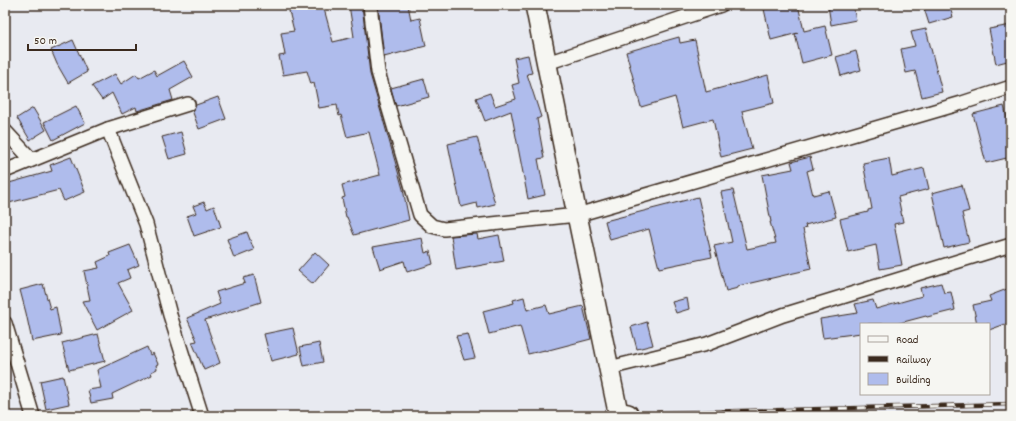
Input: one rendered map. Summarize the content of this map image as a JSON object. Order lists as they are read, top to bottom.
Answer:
{
  "legend": ["Road", "Railway", "Building"],
  "scale_bar": "50 m"
}
